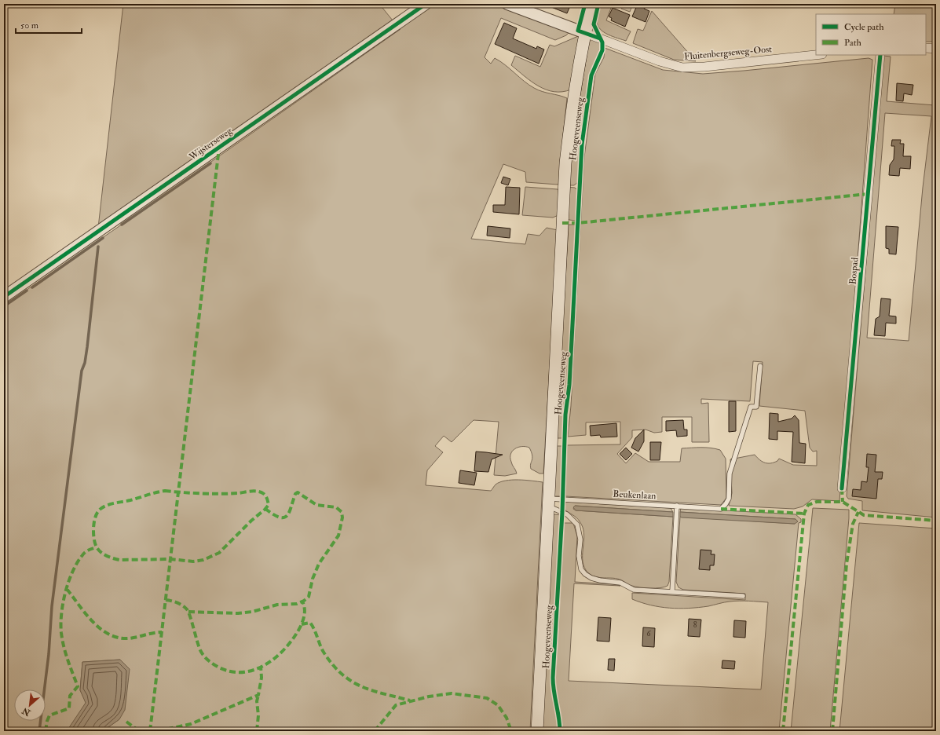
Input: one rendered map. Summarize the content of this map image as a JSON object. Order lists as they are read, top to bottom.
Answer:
{
  "streets": {
    "main road": ["Hoogeveenseweg"],
    "street": ["Fluitenbergseweg-Oost", "Wijsterseweg", "Bospad"],
    "lane": ["Beukenlaan"]
  },
  "crossings": [
    ["Fluitenbergseweg-Oost", "Hoogeveenseweg"],
    ["Hoogeveenseweg", "Beukenlaan"]
  ],
  "house_numbers": ["8", "6"],
  "legend": ["Cycle path", "Path"],
  "scale_bar": "50 m",
  "north": "bottom left"
}
